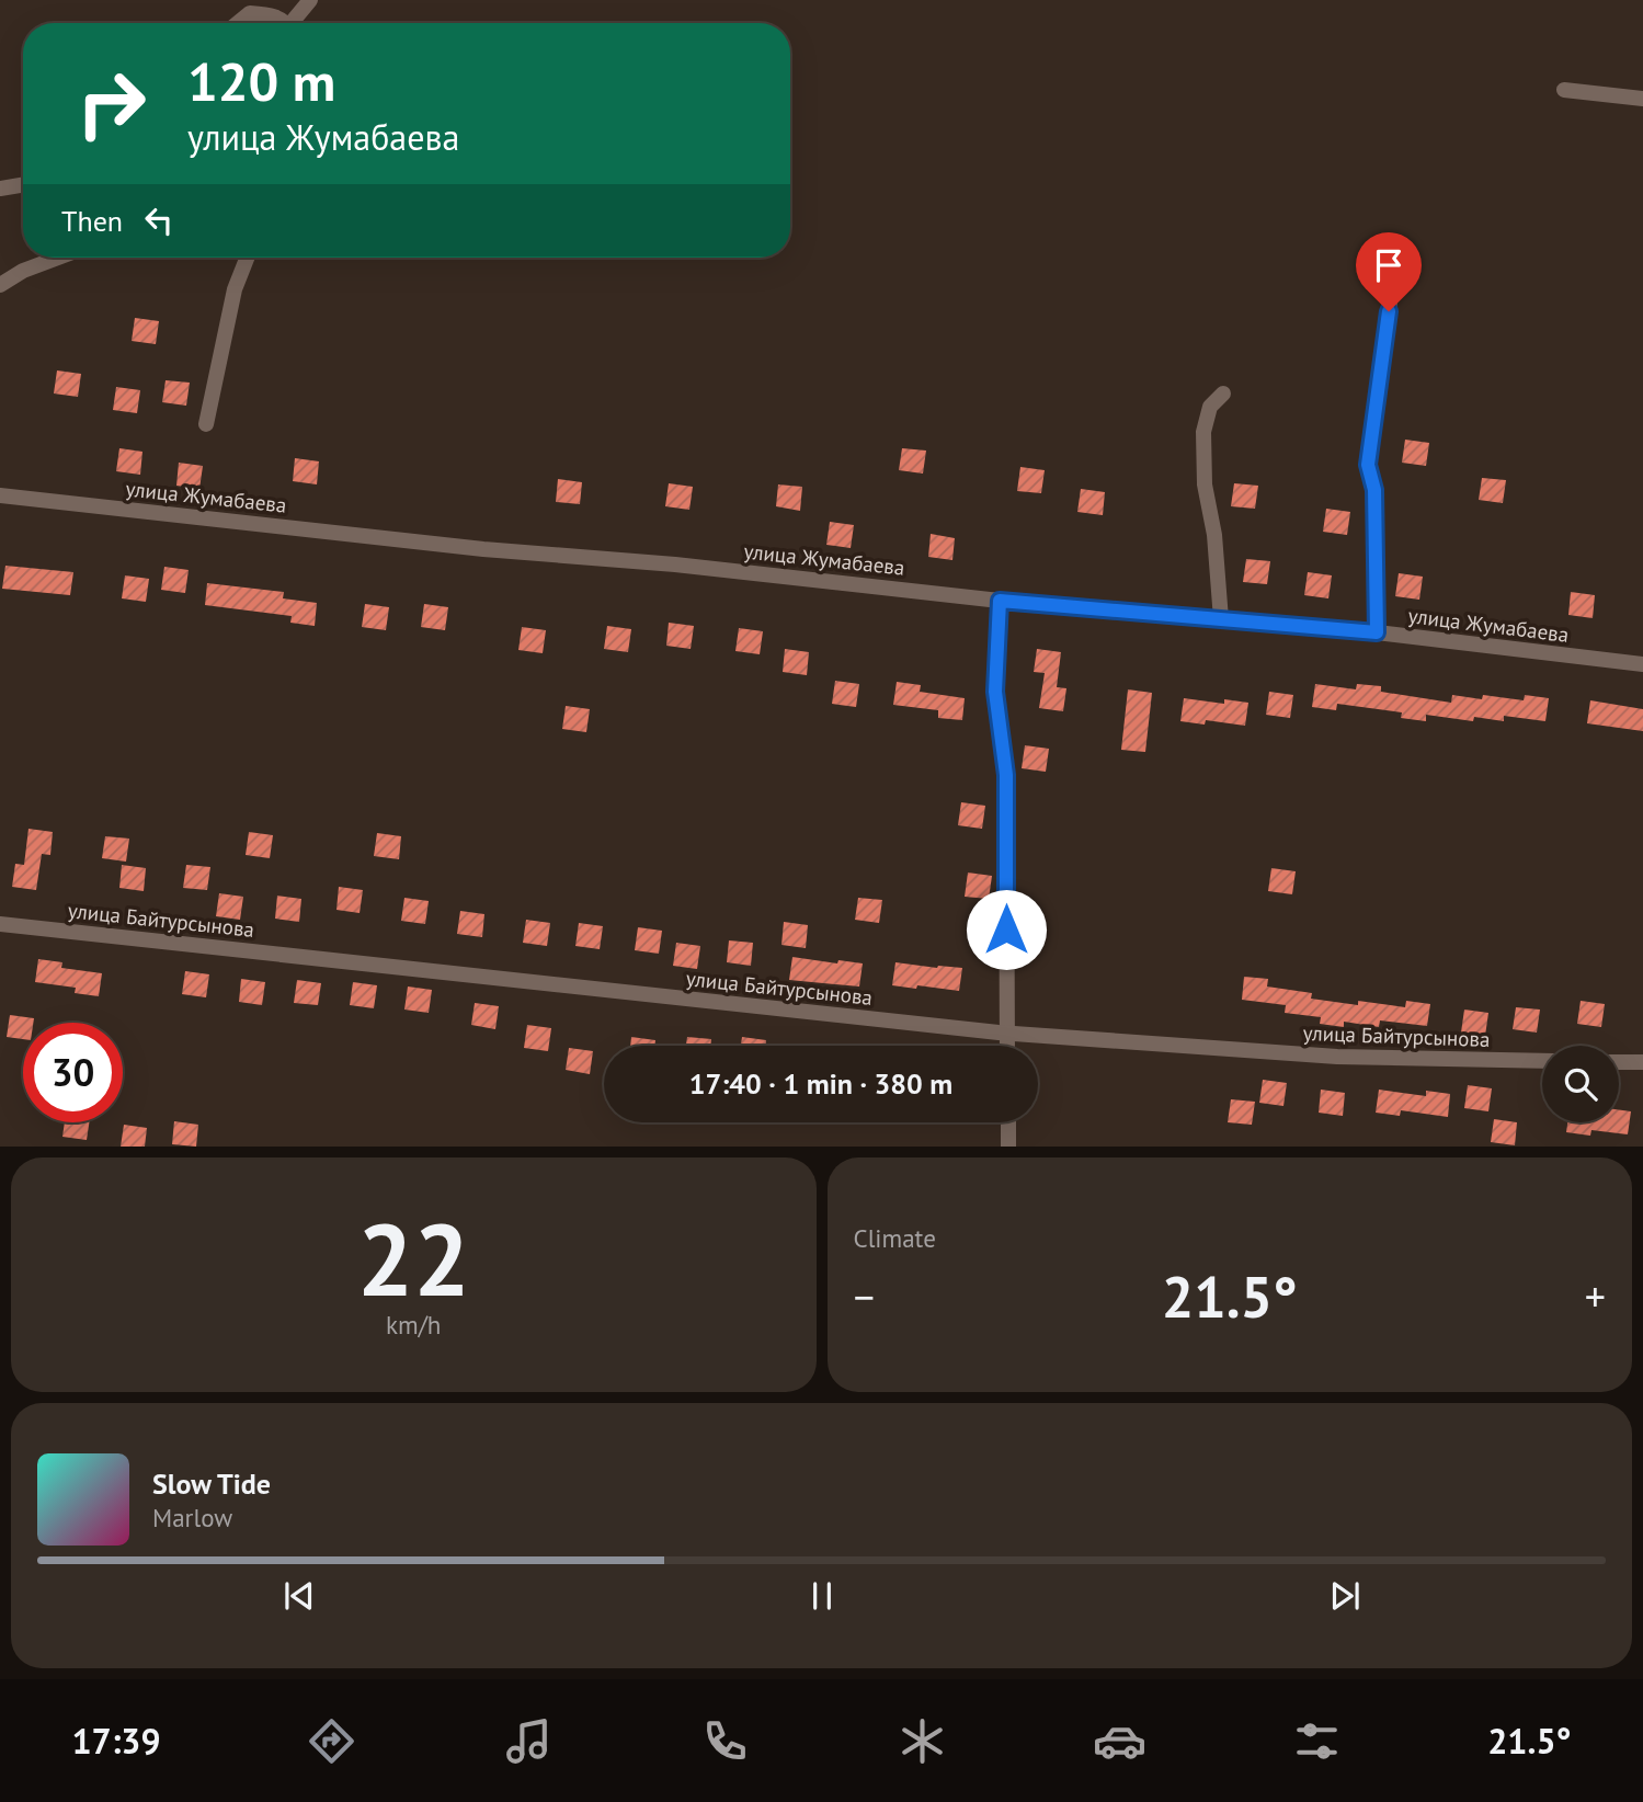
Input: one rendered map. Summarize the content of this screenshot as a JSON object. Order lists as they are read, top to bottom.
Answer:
{
  "streets": {
    "street": ["улица Жумабаева", "улица Байтурсынова"]
  },
  "page": {
    "turn": ["120 m", "улица Жумабаева"],
    "then": "Then",
    "limit": "30",
    "trip": "17:40 · 1 min · 380 m",
    "tile": [
      ["22", "km/h"],
      "Climate"
    ],
    "heat": ["−", "21.5°", "+"],
    "song": ["Slow Tide", "Marlow"],
    "tabs": ["17:39", "21.5°"]
  }
}
